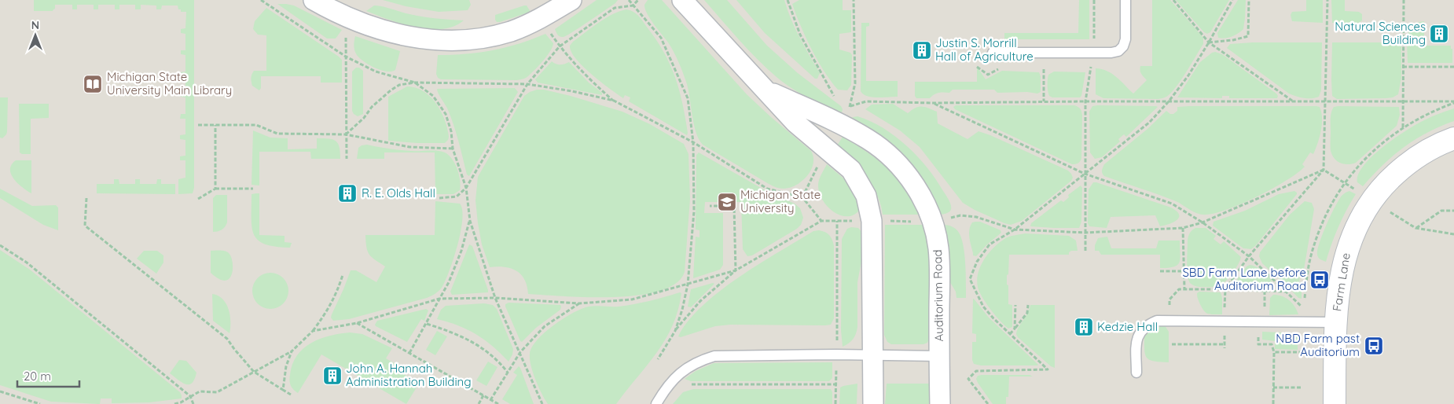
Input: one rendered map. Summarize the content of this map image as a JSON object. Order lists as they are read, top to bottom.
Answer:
{
  "streets": {
    "street": ["Farm Lane", "Auditorium Road"]
  },
  "places": {
    "building": [
      "Natural Sciences Building",
      "Justin S. Morrill Hall of Agriculture",
      "R. E. Olds Hall",
      "Kedzie Hall",
      "John A. Hannah Administration Building"
    ],
    "library": ["Michigan State University Main Library"],
    "school or university": ["Michigan State University"],
    "bus stop": ["SBD Farm Lane before Auditorium Road", "NBD Farm past Auditorium"]
  },
  "scale_bar": "20 m",
  "north": "top"
}
